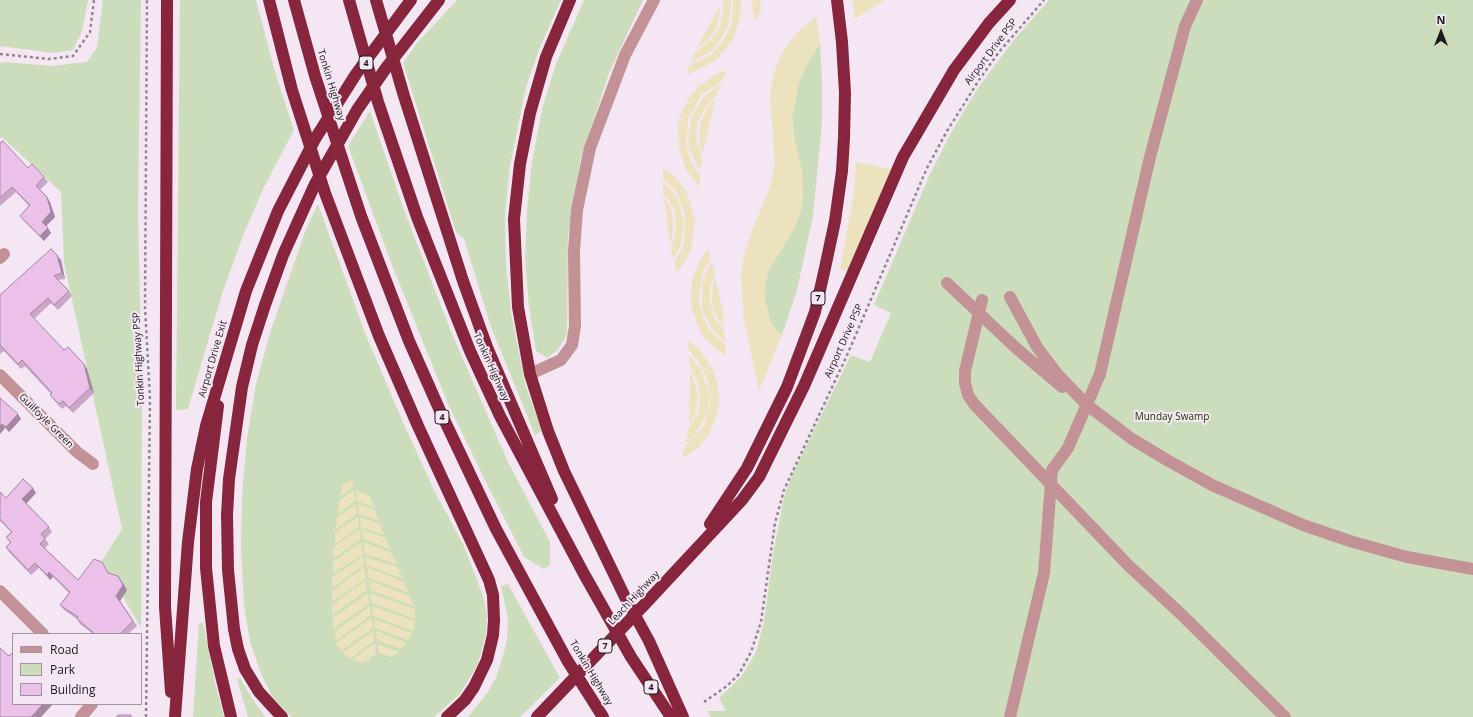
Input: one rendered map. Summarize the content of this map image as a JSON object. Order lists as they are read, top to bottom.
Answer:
{
  "streets": {
    "highway": [
      "4",
      "Tonkin Highway",
      "7",
      "Airport Drive Exit",
      "Leach Highway"
    ],
    "street": ["Guilfoyle Green"],
    "path": ["Airport Drive PSP", "Tonkin Highway PSP"]
  },
  "crossings": [
    ["7", "Leach Highway"]
  ],
  "parks": ["Munday Swamp"],
  "legend": ["Road", "Park", "Building"],
  "north": "top"
}
